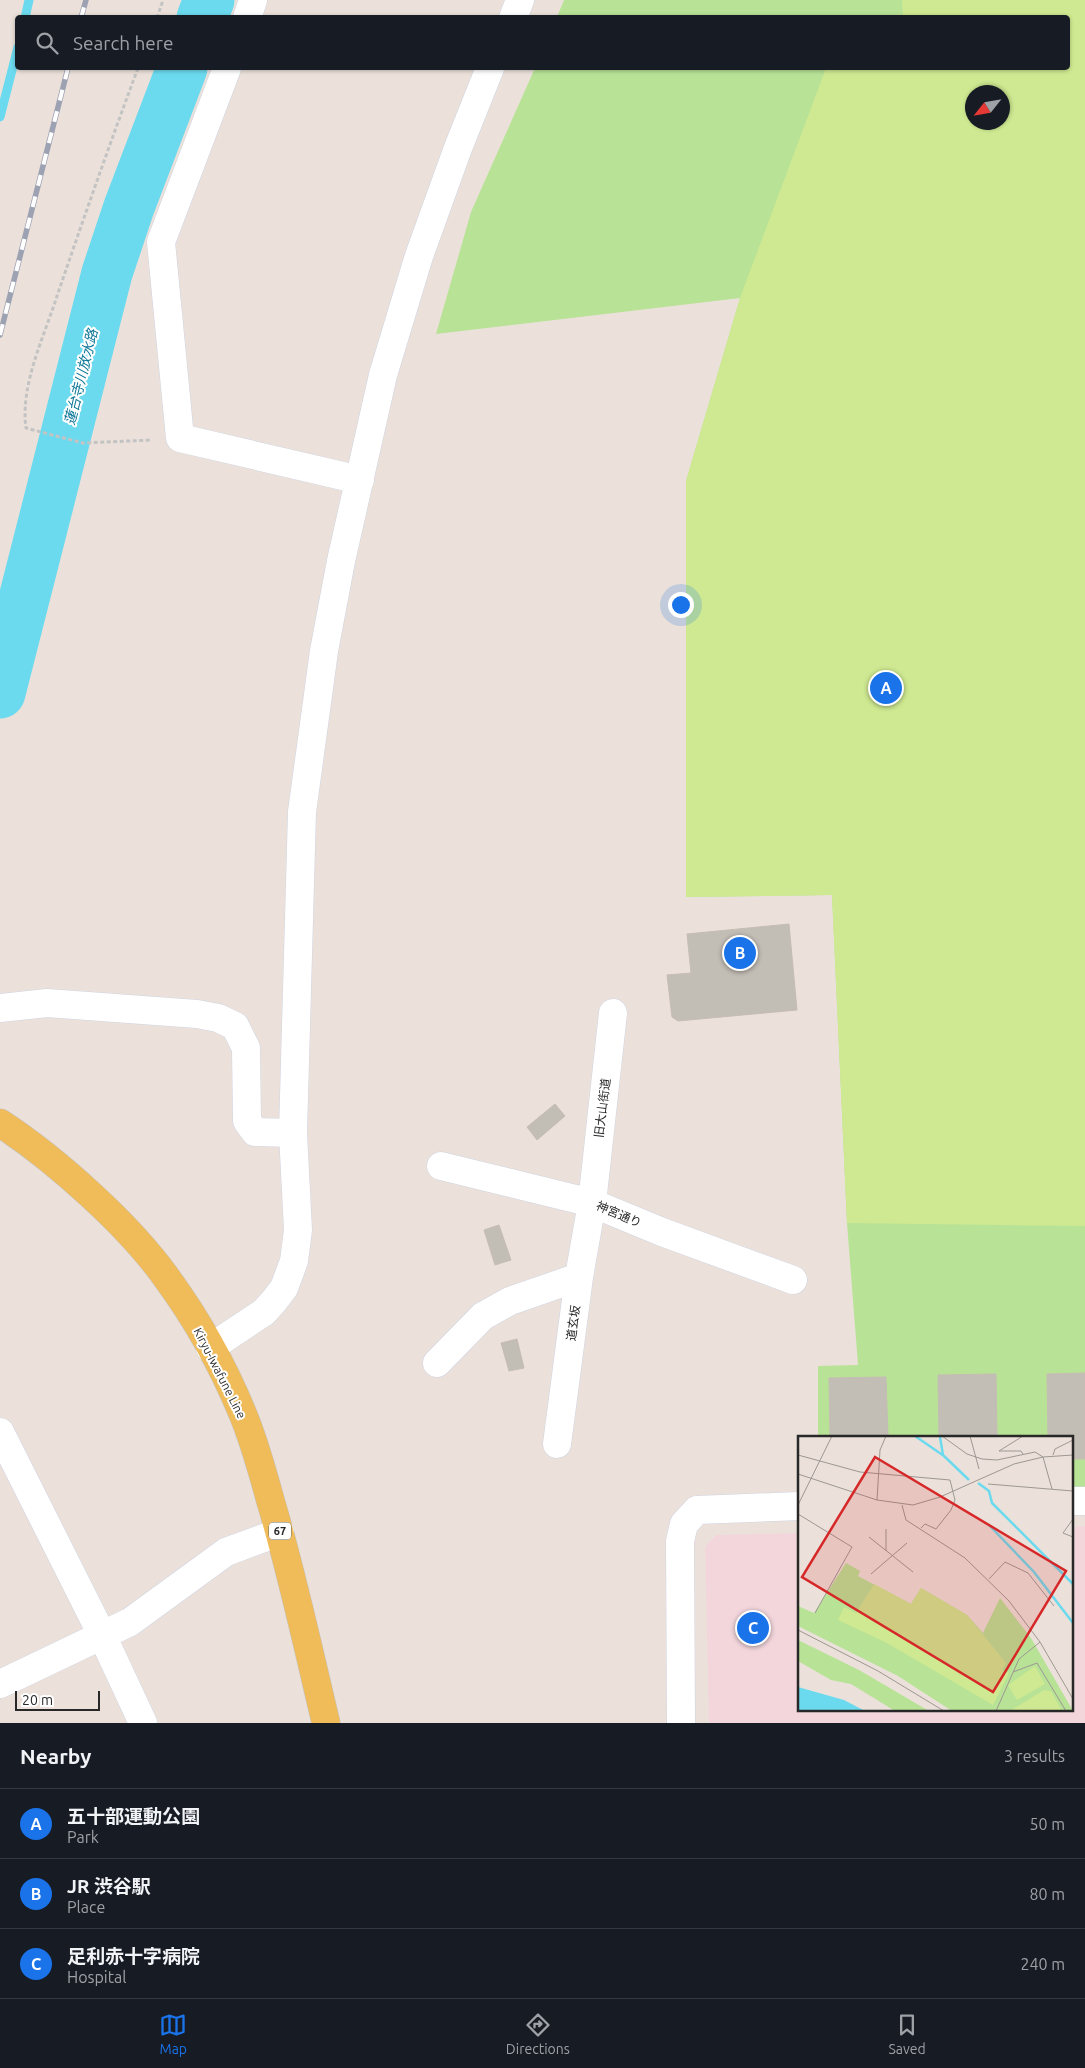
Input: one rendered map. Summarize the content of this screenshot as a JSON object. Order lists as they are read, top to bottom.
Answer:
{
  "streets": {
    "main road": ["Kiryu-Iwafune Line", "67"],
    "street": ["旧大山街道", "神宮通り", "道玄坂"]
  },
  "crossings": [
    ["旧大山街道", "神宮通り"],
    ["旧大山街道", "道玄坂"],
    ["神宮通り", "道玄坂"]
  ],
  "water": ["蓮台寺川放水路"],
  "scale_bar": "20 m",
  "north": "bottom left",
  "page": {
    "search": "Search here",
    "pins": ["A", "B", "C"],
    "scale": "20 m",
    "heading": ["Nearby", "3 results"],
    "list": [
      {
        "mark": "A",
        "name": "五十部運動公園",
        "note": "Park",
        "value": "50 m"
      },
      {
        "mark": "B",
        "name": "JR 渋谷駅",
        "note": "Place",
        "value": "80 m"
      },
      {
        "mark": "C",
        "name": "足利赤十字病院",
        "note": "Hospital",
        "value": "240 m"
      }
    ],
    "nav": ["Map", "Directions", "Saved"]
  }
}
